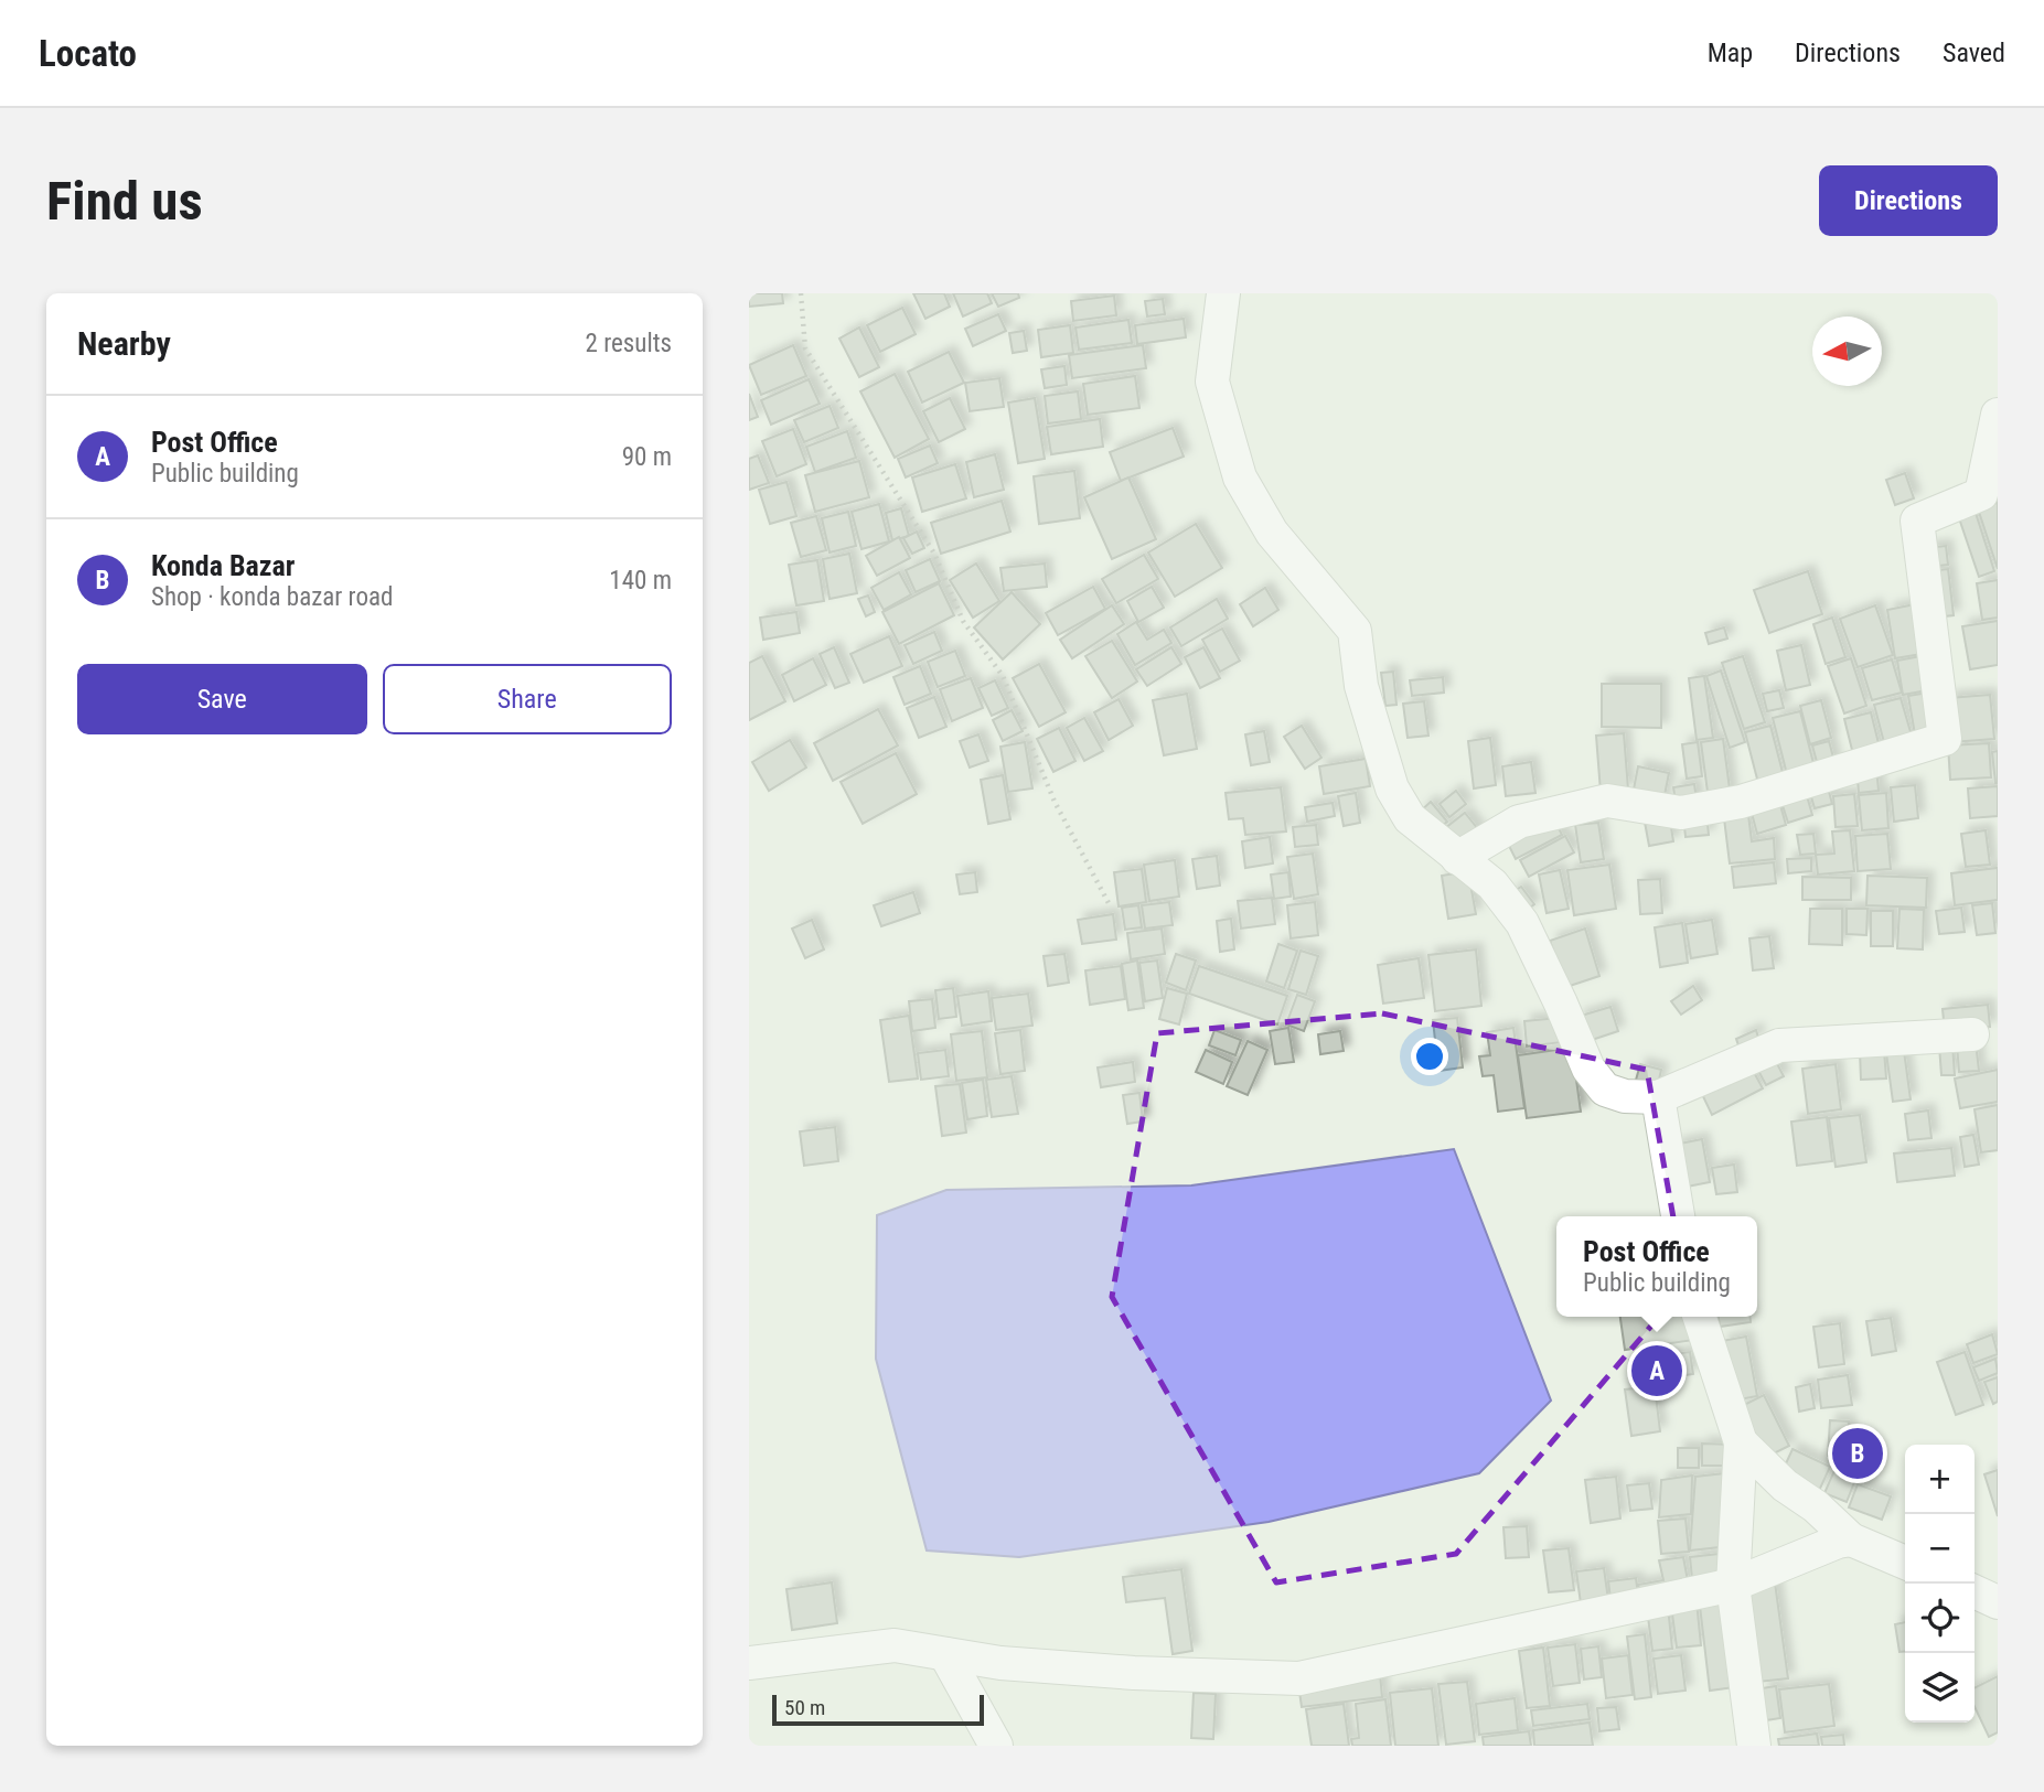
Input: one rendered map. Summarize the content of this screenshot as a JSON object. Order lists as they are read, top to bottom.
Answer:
{
  "scale_bar": "50 m",
  "north": "left",
  "page": {
    "header": "Locato",
    "nav": ["Map", "Directions", "Saved"],
    "buttons": [
      "Directions",
      ["Save", "Share"]
    ],
    "title": "Find us",
    "heading": ["Nearby", "2 results"],
    "list": [
      {
        "mark": "A",
        "name": "Post Office",
        "note": "Public building",
        "value": "90 m"
      },
      {
        "mark": "B",
        "name": "Konda Bazar",
        "note": "Shop · konda bazar road",
        "value": "140 m"
      }
    ],
    "popup": ["Post Office", "Public building"],
    "pins": ["A", "B"],
    "map_buttons": ["+", "−"],
    "scale": "50 m"
  }
}
